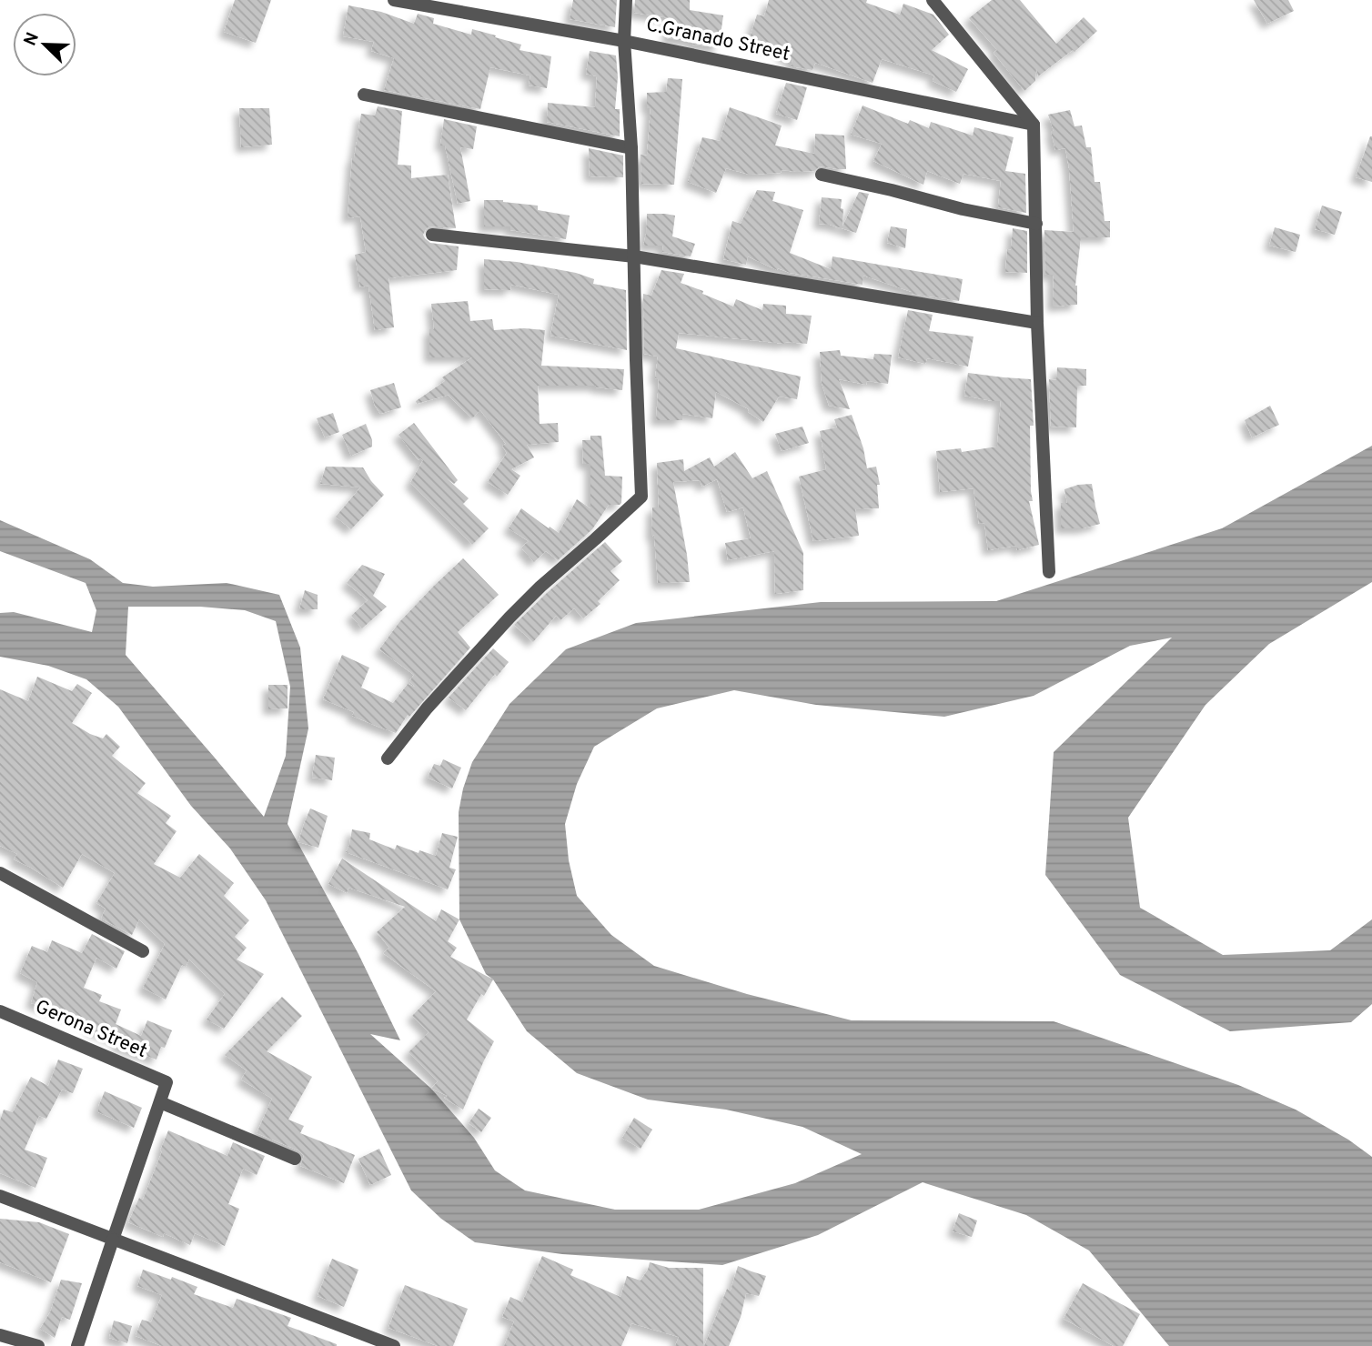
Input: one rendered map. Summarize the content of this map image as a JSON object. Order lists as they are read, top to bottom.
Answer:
{
  "streets": {
    "street": ["C.Granado Street", "Gerona Street"]
  },
  "north": "top left"
}
